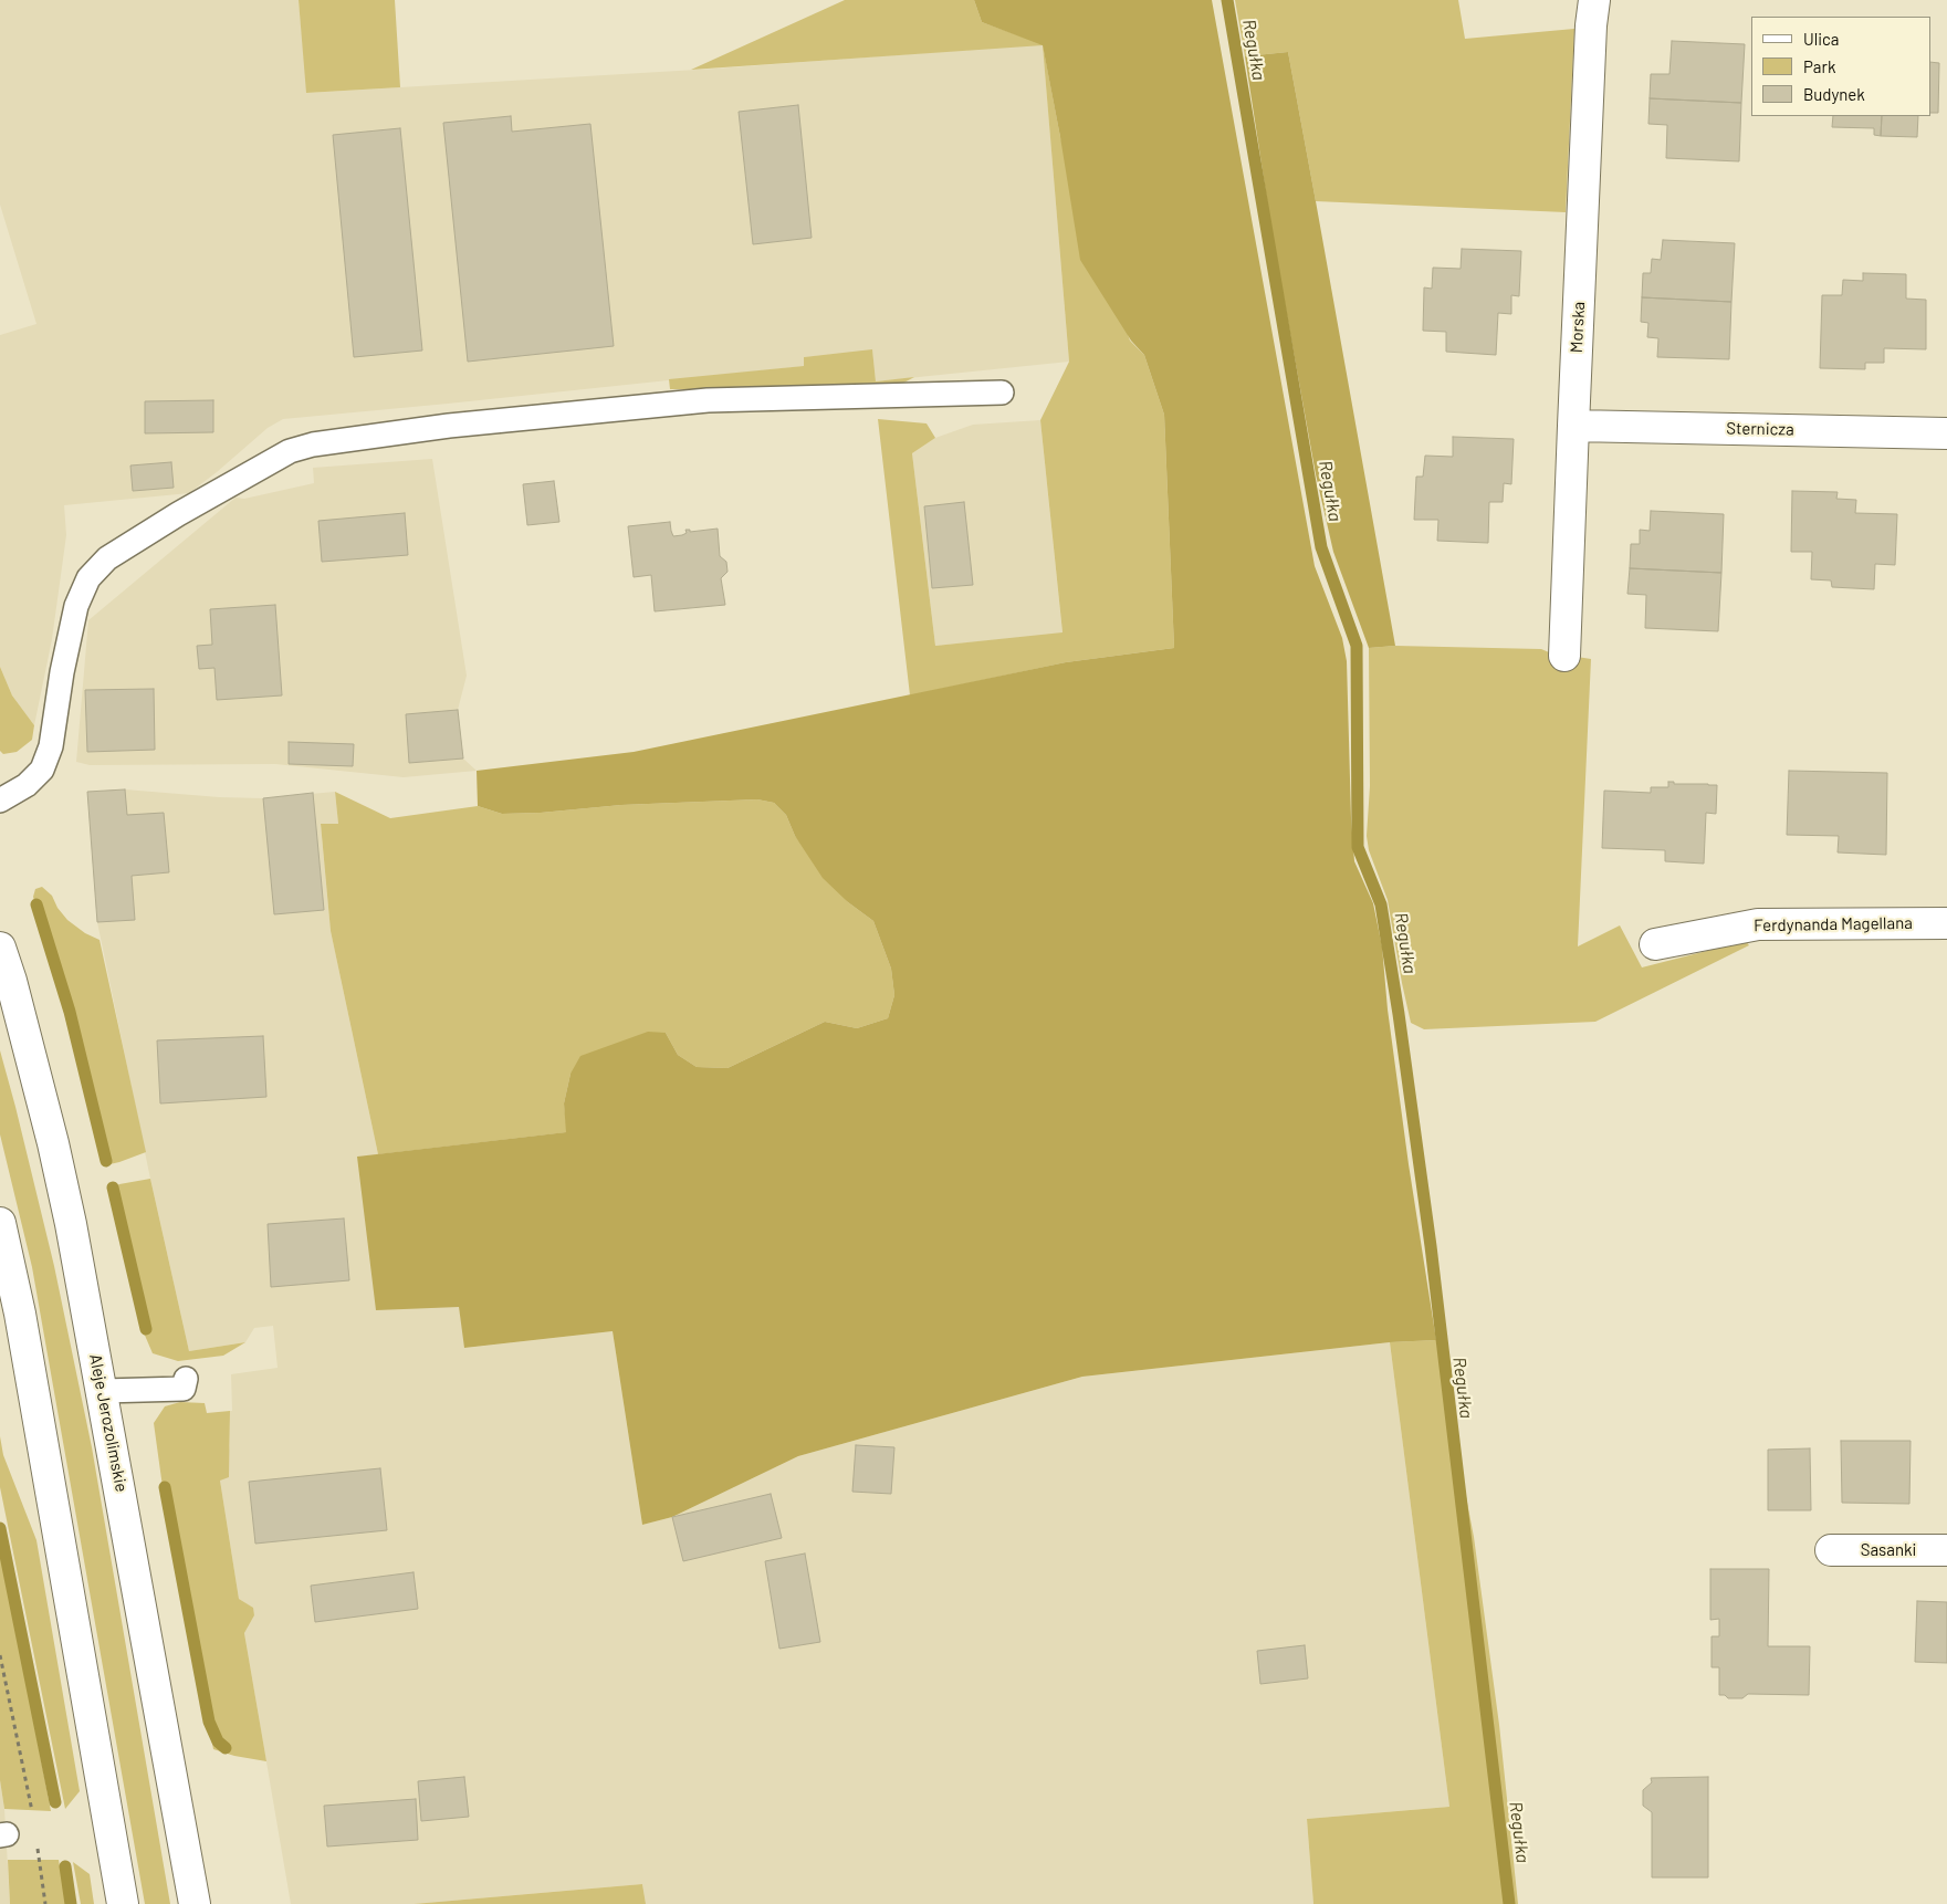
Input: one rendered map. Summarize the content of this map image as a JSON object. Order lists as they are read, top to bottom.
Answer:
{
  "streets": {
    "main road": [
      "Morska",
      "Sternicza",
      "Ferdynanda Magellana",
      "Aleje Jerozolimskie",
      "Sasanki"
    ]
  },
  "crossings": [
    ["Morska", "Sternicza"]
  ],
  "water": ["Regułka"],
  "legend": ["Ulica", "Park", "Budynek"]
}
